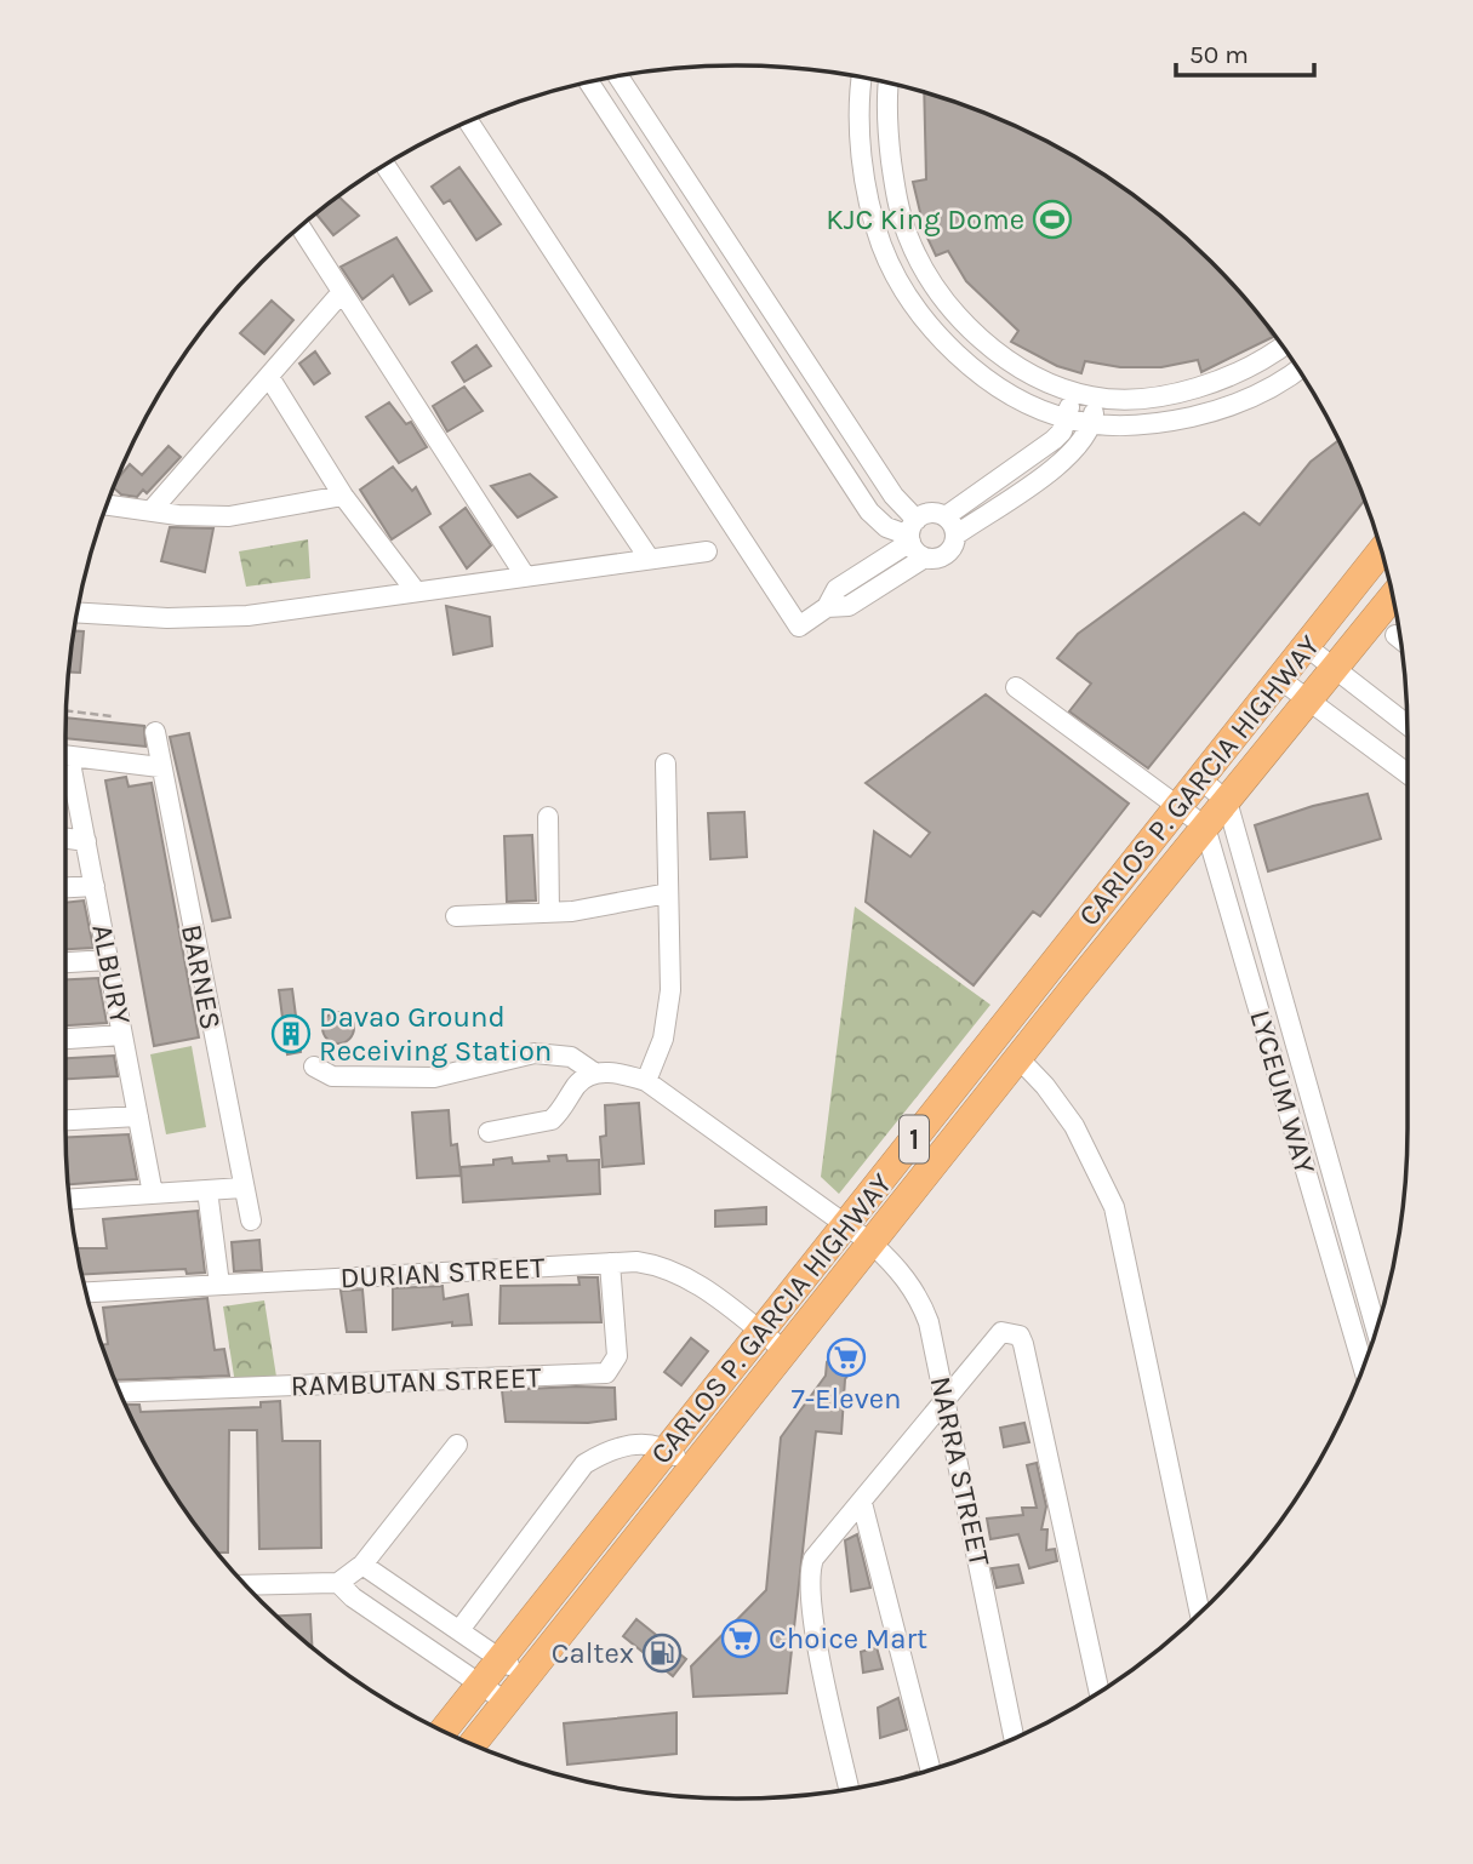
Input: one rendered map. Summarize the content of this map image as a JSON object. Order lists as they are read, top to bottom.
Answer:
{
  "streets": {
    "highway": ["CARLOS P. GARCIA HIGHWAY", "1"],
    "street": [
      "ALBURY",
      "BARNES",
      "LYCEUM WAY",
      "DURIAN STREET",
      "RAMBUTAN STREET",
      "NARRA STREET"
    ]
  },
  "crossings": [
    ["CARLOS P. GARCIA HIGHWAY", "LYCEUM WAY"],
    ["CARLOS P. GARCIA HIGHWAY", "DURIAN STREET"],
    ["CARLOS P. GARCIA HIGHWAY", "NARRA STREET"],
    ["DURIAN STREET", "RAMBUTAN STREET"]
  ],
  "places": {
    "sports": ["KJC King Dome"],
    "building": ["Davao Ground Receiving Station"],
    "supermarket": ["7-Eleven", "Choice Mart"],
    "fuel station": ["Caltex"]
  },
  "scale_bar": "50 m"
}
